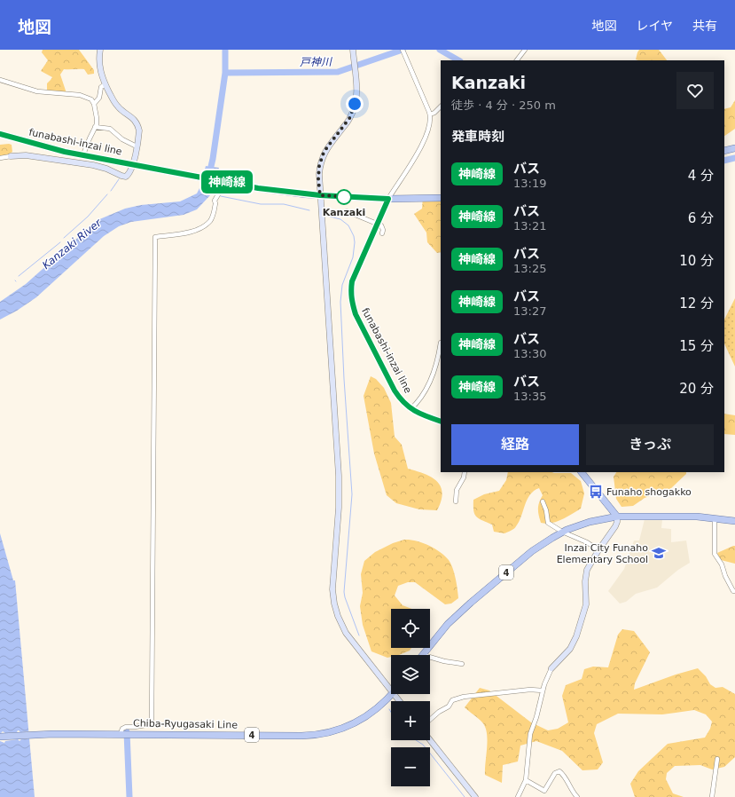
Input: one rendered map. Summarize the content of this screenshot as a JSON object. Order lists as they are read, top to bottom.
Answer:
{
  "streets": {
    "main road": ["funabashi-inzai line", "4", "Chiba-Ryugasaki Line"]
  },
  "water": ["戸神川", "Kanzaki River"],
  "places": {
    "other": ["Kanzaki"],
    "bus stop": ["Funaho shogakko"],
    "school or university": ["Inzai City Funaho Elementary School"]
  },
  "lines": ["bus line 神崎線"],
  "page": {
    "header": "地図",
    "nav": ["地図", "レイヤ", "共有"],
    "on_map": "神崎線",
    "heading": [
      ["Kanzaki", "徒歩 · 4 分 · 250 m"],
      "発車時刻"
    ],
    "list": [
      {
        "mark": "神崎線",
        "name": "バス",
        "note": "13:19",
        "value": "4 分"
      },
      {
        "mark": "神崎線",
        "name": "バス",
        "note": "13:21",
        "value": "6 分"
      },
      {
        "mark": "神崎線",
        "name": "バス",
        "note": "13:25",
        "value": "10 分"
      },
      {
        "mark": "神崎線",
        "name": "バス",
        "note": "13:27",
        "value": "12 分"
      },
      {
        "mark": "神崎線",
        "name": "バス",
        "note": "13:30",
        "value": "15 分"
      },
      {
        "mark": "神崎線",
        "name": "バス",
        "note": "13:35",
        "value": "20 分"
      }
    ],
    "buttons": ["経路", "きっぷ"],
    "map_buttons": ["+", "−"]
  }
}
